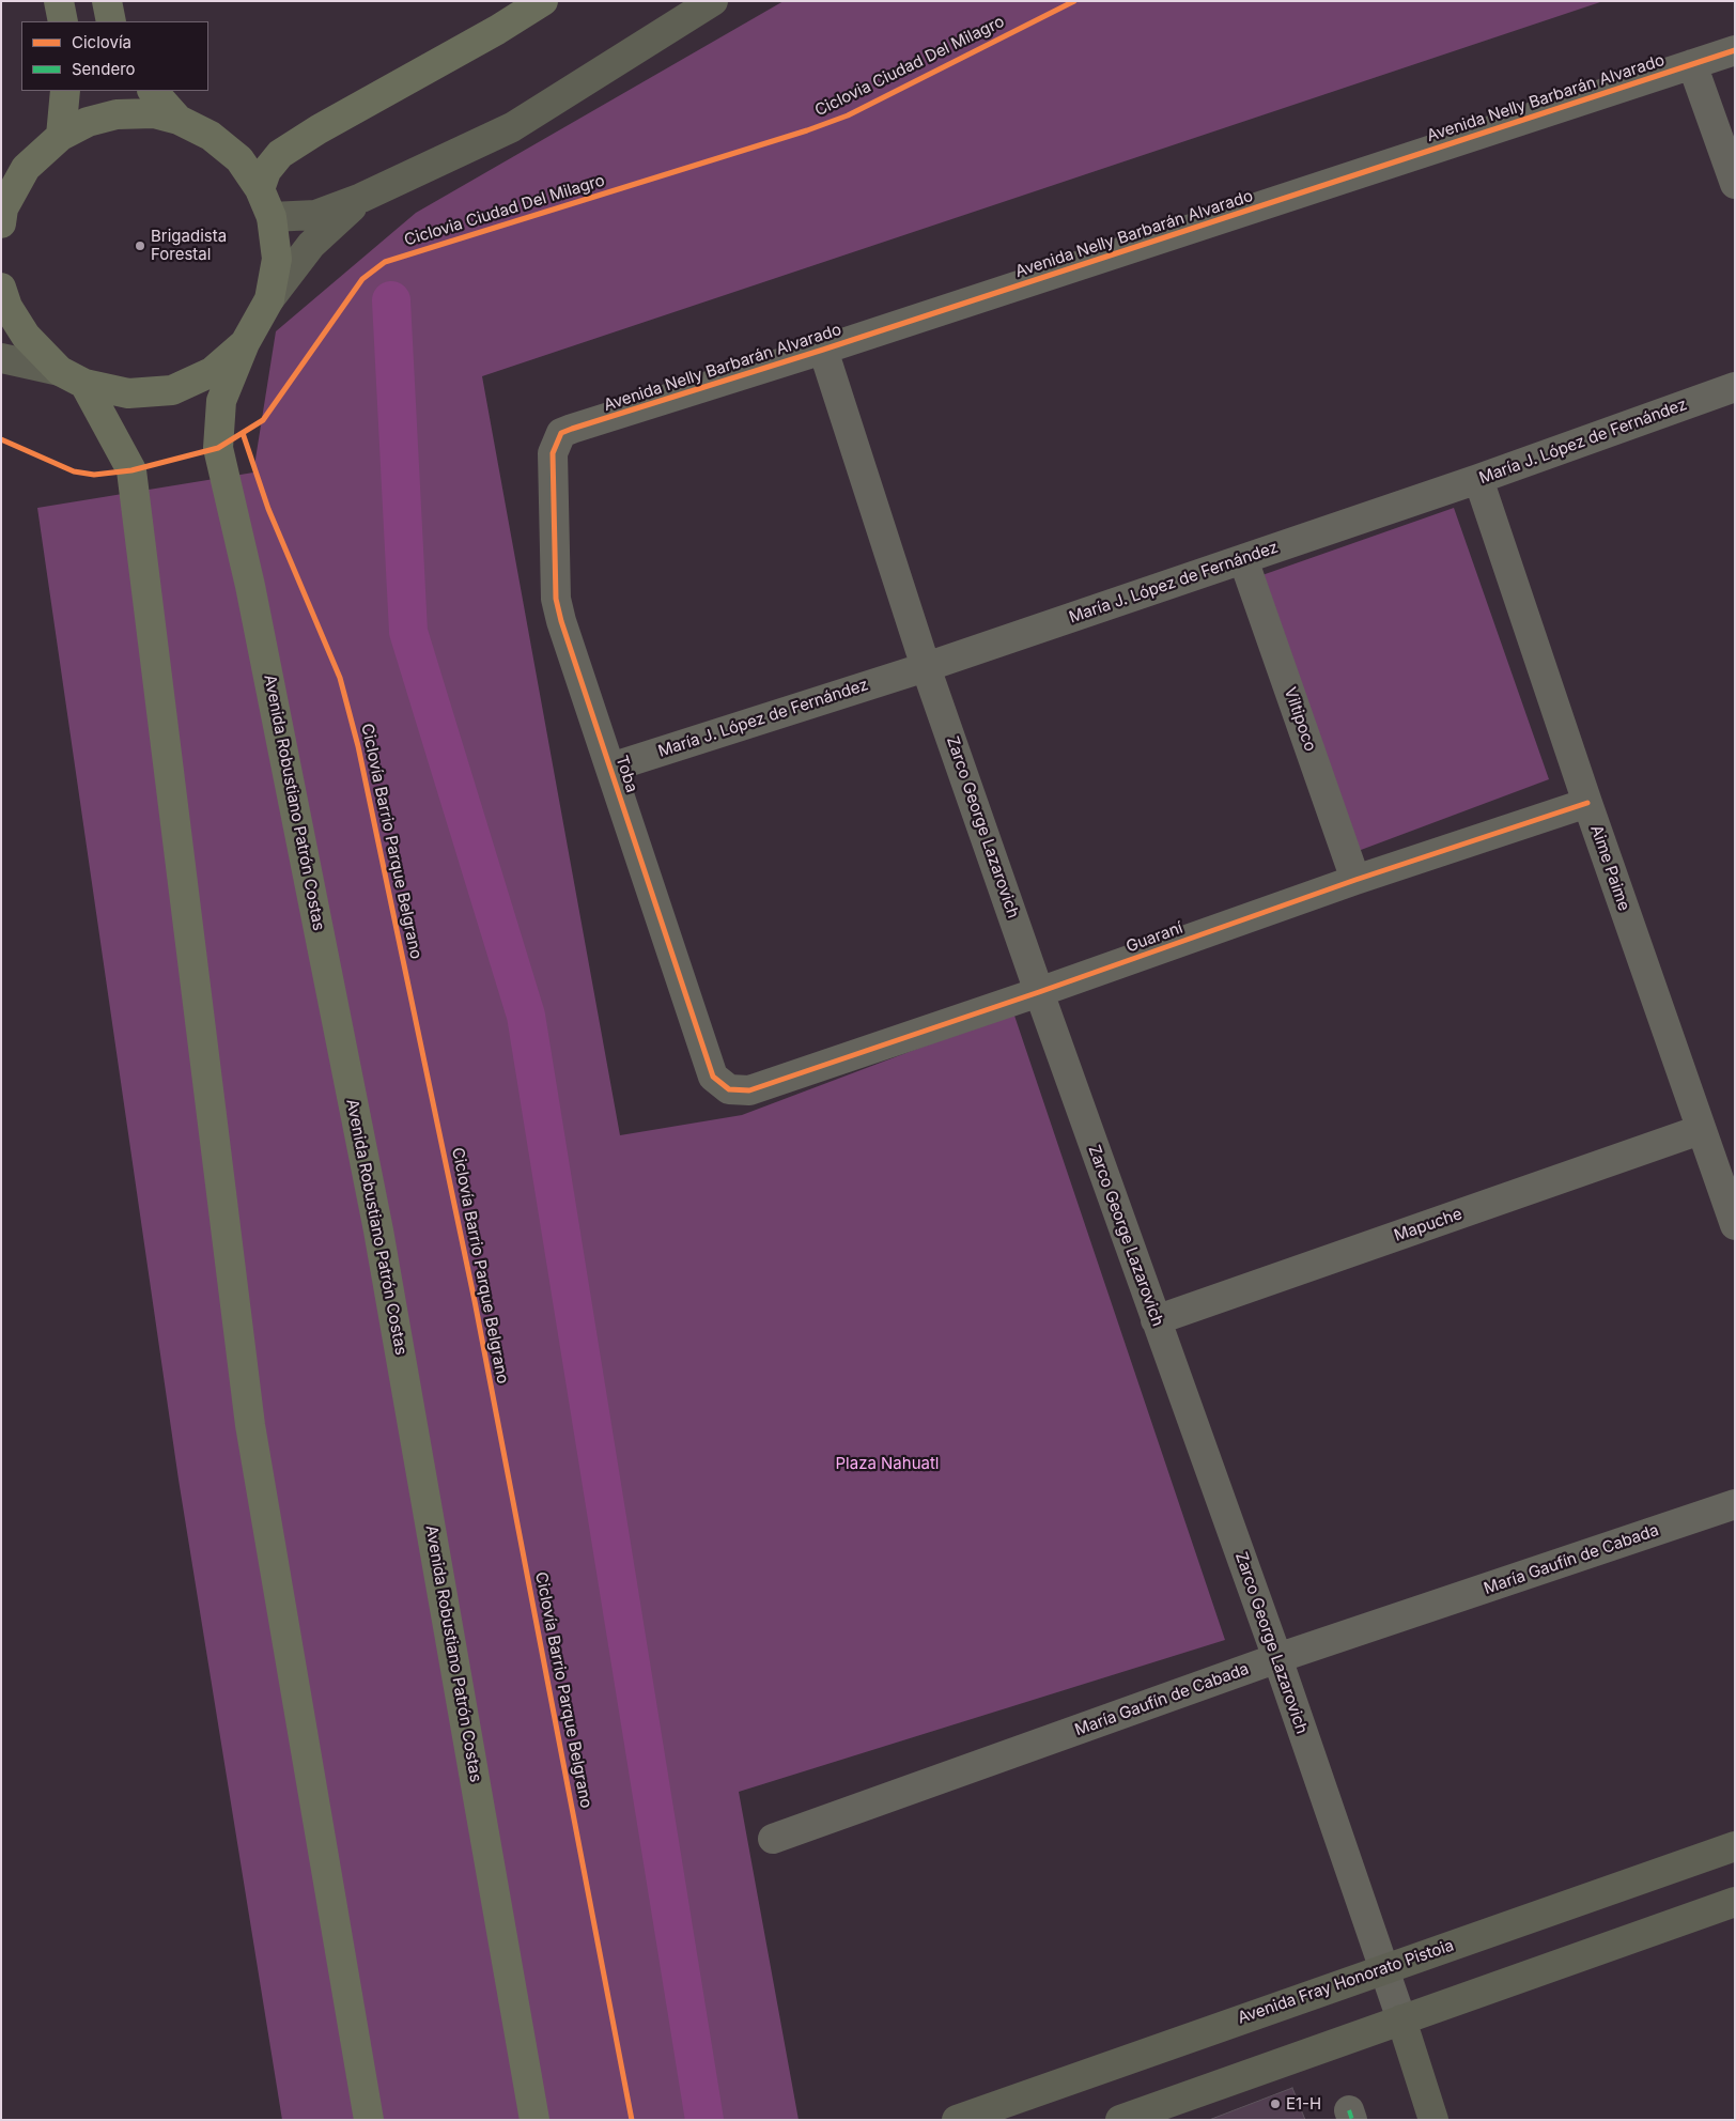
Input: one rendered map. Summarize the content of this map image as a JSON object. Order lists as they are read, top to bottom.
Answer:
{
  "streets": {
    "highway": ["Avenida Robustiano Patrón Costas"],
    "street": [
      "Avenida Nelly Barbarán Alvarado",
      "María J. López de Fernández",
      "Viltipoco",
      "Toba",
      "Zarco George Lazarovich",
      "Aime Paime",
      "Guaraní",
      "Mapuche",
      "María Gaufín de Cabada",
      "Avenida Fray Honorato Pistoia"
    ],
    "cycle path": ["Ciclovia Ciudad Del Milagro", "Ciclovía Barrio Parque Belgrano"]
  },
  "crossings": [
    ["Avenida Nelly Barbarán Alvarado", "Toba"],
    ["Avenida Nelly Barbarán Alvarado", "Zarco George Lazarovich"],
    ["María J. López de Fernández", "Viltipoco"],
    ["María J. López de Fernández", "Toba"],
    ["María J. López de Fernández", "Zarco George Lazarovich"],
    ["María J. López de Fernández", "Aime Paime"],
    ["Viltipoco", "Guaraní"],
    ["Toba", "Guaraní"],
    ["Zarco George Lazarovich", "Guaraní"],
    ["Zarco George Lazarovich", "Mapuche"],
    ["Zarco George Lazarovich", "María Gaufín de Cabada"],
    ["Zarco George Lazarovich", "Avenida Fray Honorato Pistoia"],
    ["Aime Paime", "Guaraní"],
    ["Aime Paime", "Mapuche"]
  ],
  "parks": ["Plaza Nahuatl"],
  "places": ["Brigadista Forestal", "E1-H"],
  "legend": ["Ciclovía", "Sendero"]
}
